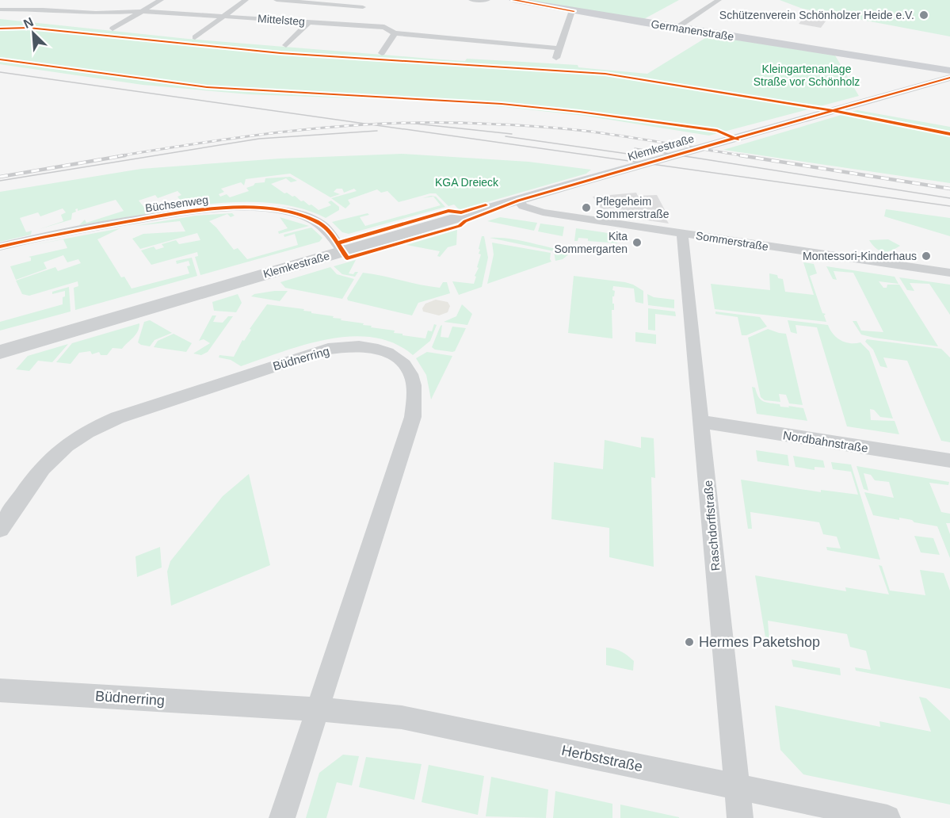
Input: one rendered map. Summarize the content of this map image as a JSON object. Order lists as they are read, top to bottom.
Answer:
{
  "streets": {
    "main road": ["Germanenstraße"],
    "street": [
      "Mittelsteg",
      "Klemkestraße",
      "Büchsenweg",
      "Sommerstraße",
      "Büdnerring",
      "Nordbahnstraße",
      "Raschdorffstraße",
      "Herbststraße"
    ]
  },
  "crossings": [
    ["Klemkestraße", "Büchsenweg"],
    ["Klemkestraße", "Sommerstraße"],
    ["Sommerstraße", "Raschdorffstraße"],
    ["Büdnerring", "Herbststraße"],
    ["Nordbahnstraße", "Raschdorffstraße"],
    ["Raschdorffstraße", "Herbststraße"]
  ],
  "parks": ["Kleingartenanlage Straße vor Schönholz", "KGA Dreieck"],
  "places": [
    "Schützenverein Schönholzer Heide e.V.",
    "Pflegeheim Sommerstraße",
    "Kita Sommergarten",
    "Montessori-Kinderhaus",
    "Hermes Paketshop"
  ],
  "north": "top left"
}
